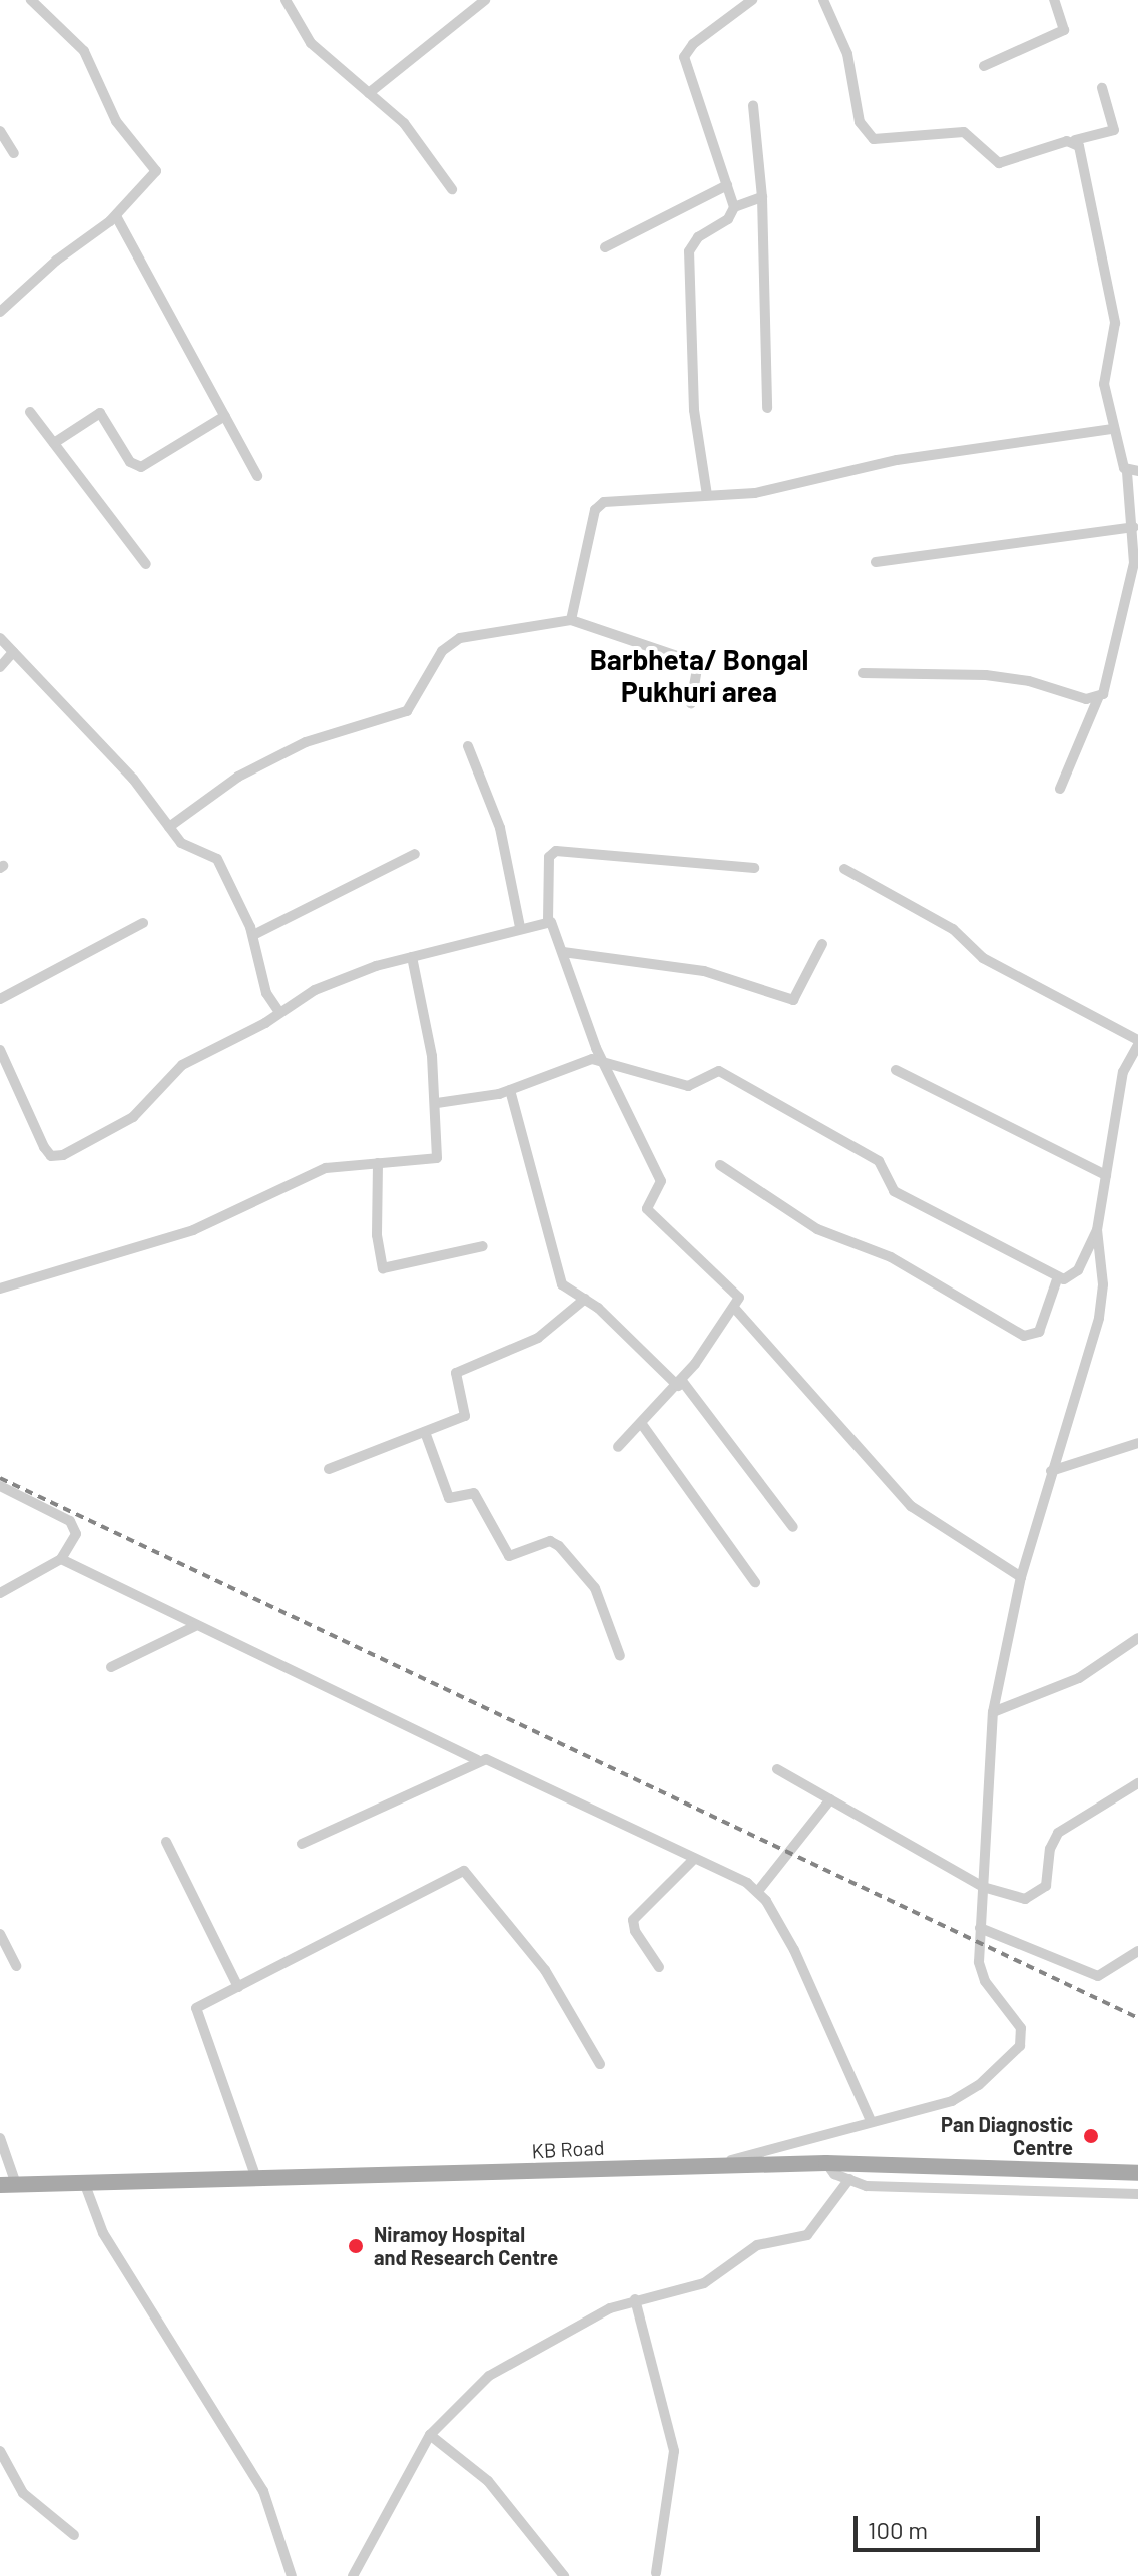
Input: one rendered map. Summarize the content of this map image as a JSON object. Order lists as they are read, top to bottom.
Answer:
{
  "streets": {
    "main road": ["KB Road"]
  },
  "districts": ["Barbheta/ Bongal Pukhuri area"],
  "places": ["Pan Diagnostic Centre", "Niramoy Hospital and Research Centre"],
  "scale_bar": "100 m"
}
